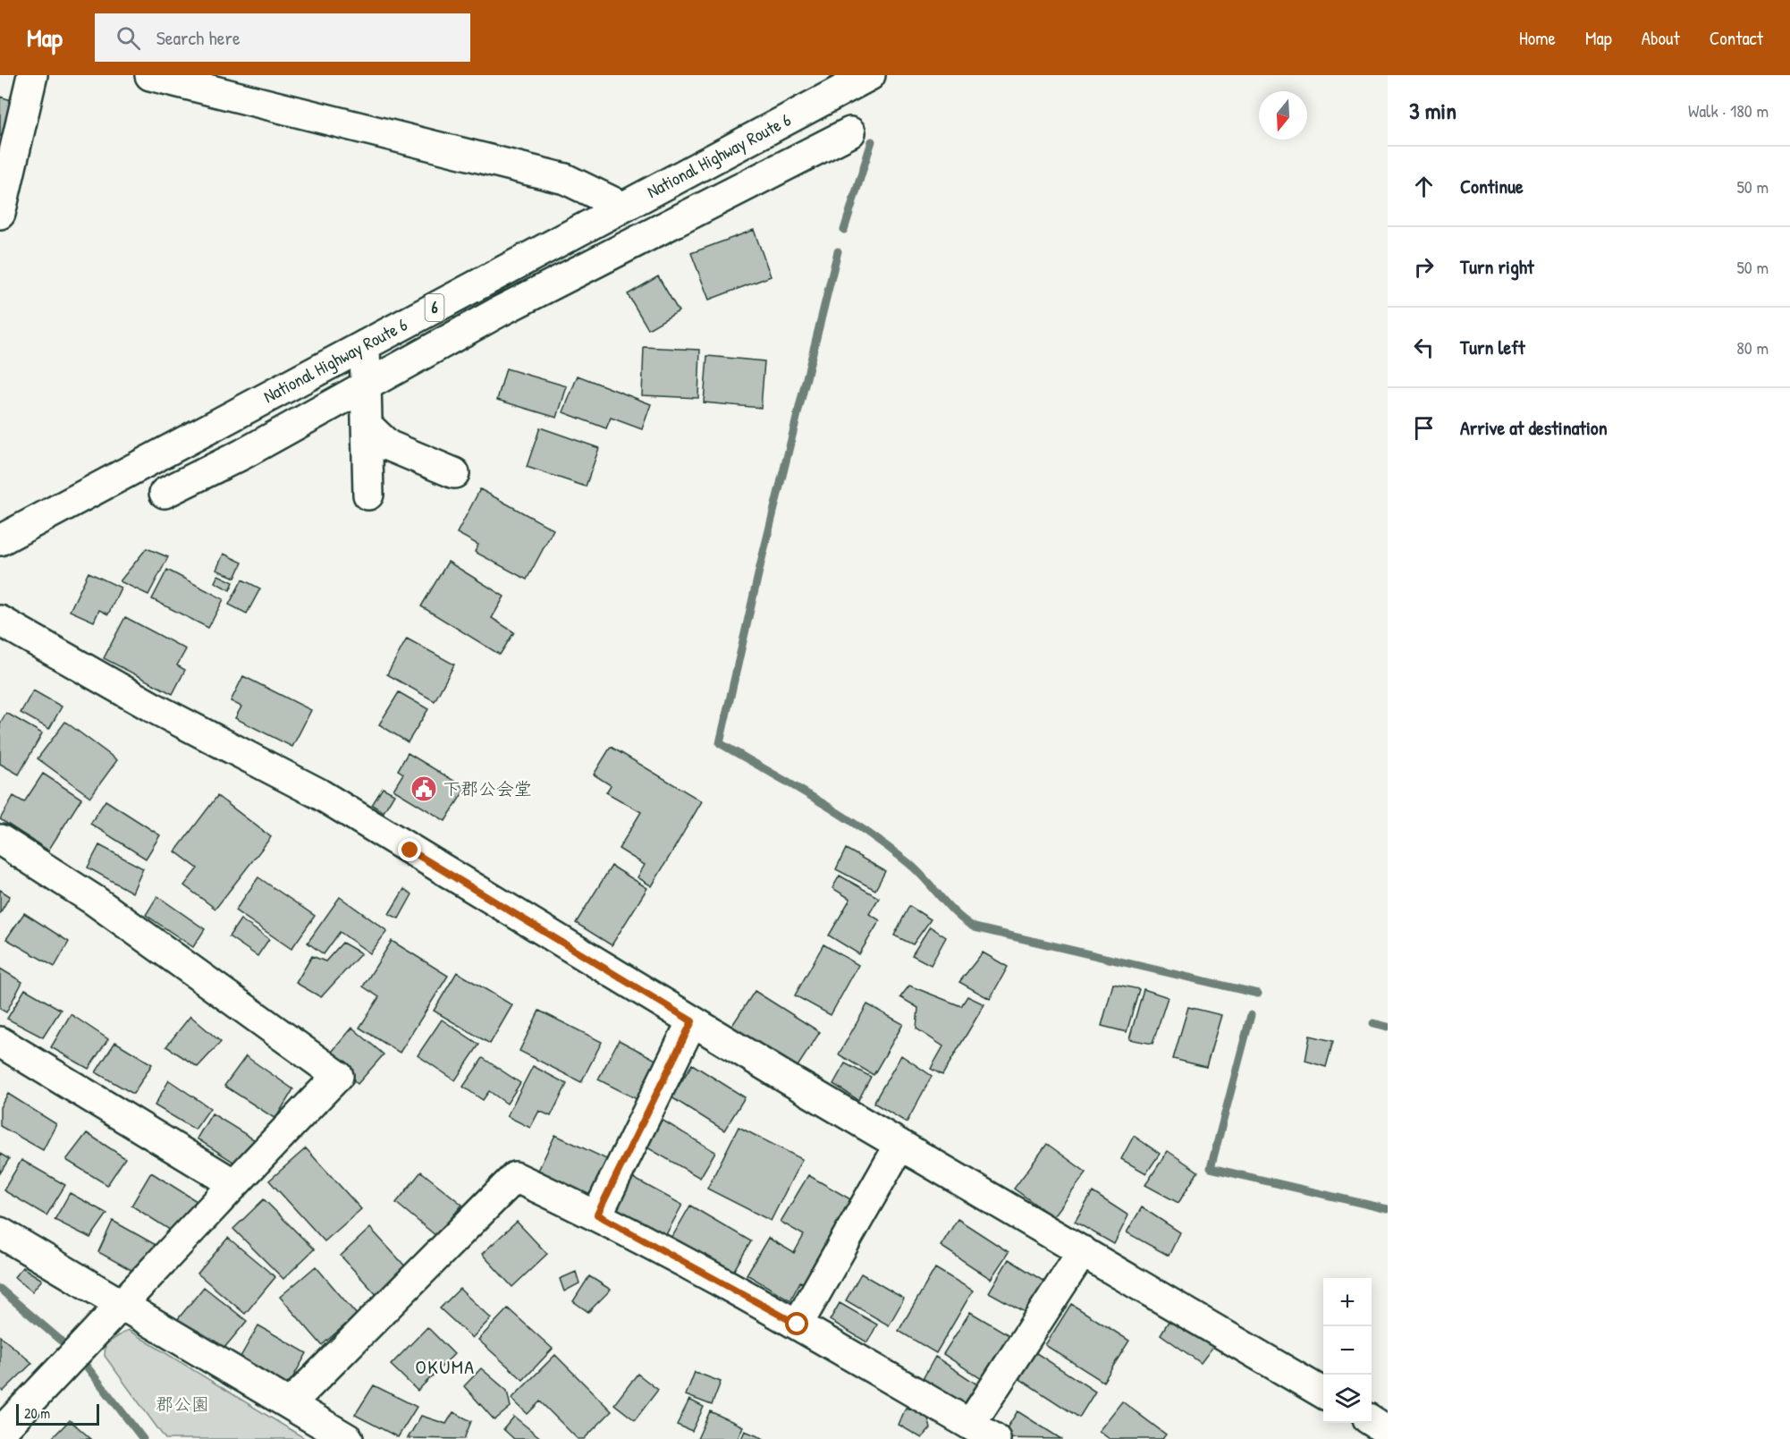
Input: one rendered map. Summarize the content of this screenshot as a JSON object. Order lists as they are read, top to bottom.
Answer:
{
  "streets": {
    "main road": ["National Highway Route 6", "6"]
  },
  "districts": ["OKUMA"],
  "parks": ["郡公園"],
  "places": {
    "public building": ["下郡公会堂"]
  },
  "scale_bar": "20 m",
  "north": "bottom",
  "page": {
    "header": "Map",
    "search": "Search here",
    "nav": [
      "Home",
      "Map",
      "About",
      "Contact"
    ],
    "heading": ["3 min", "Walk · 180 m"],
    "list": [
      ["Continue", "50 m"],
      ["Turn right", "50 m"],
      ["Turn left", "80 m"],
      "Arrive at destination"
    ],
    "map_buttons": ["+", "−"],
    "scale": "20 m"
  }
}
